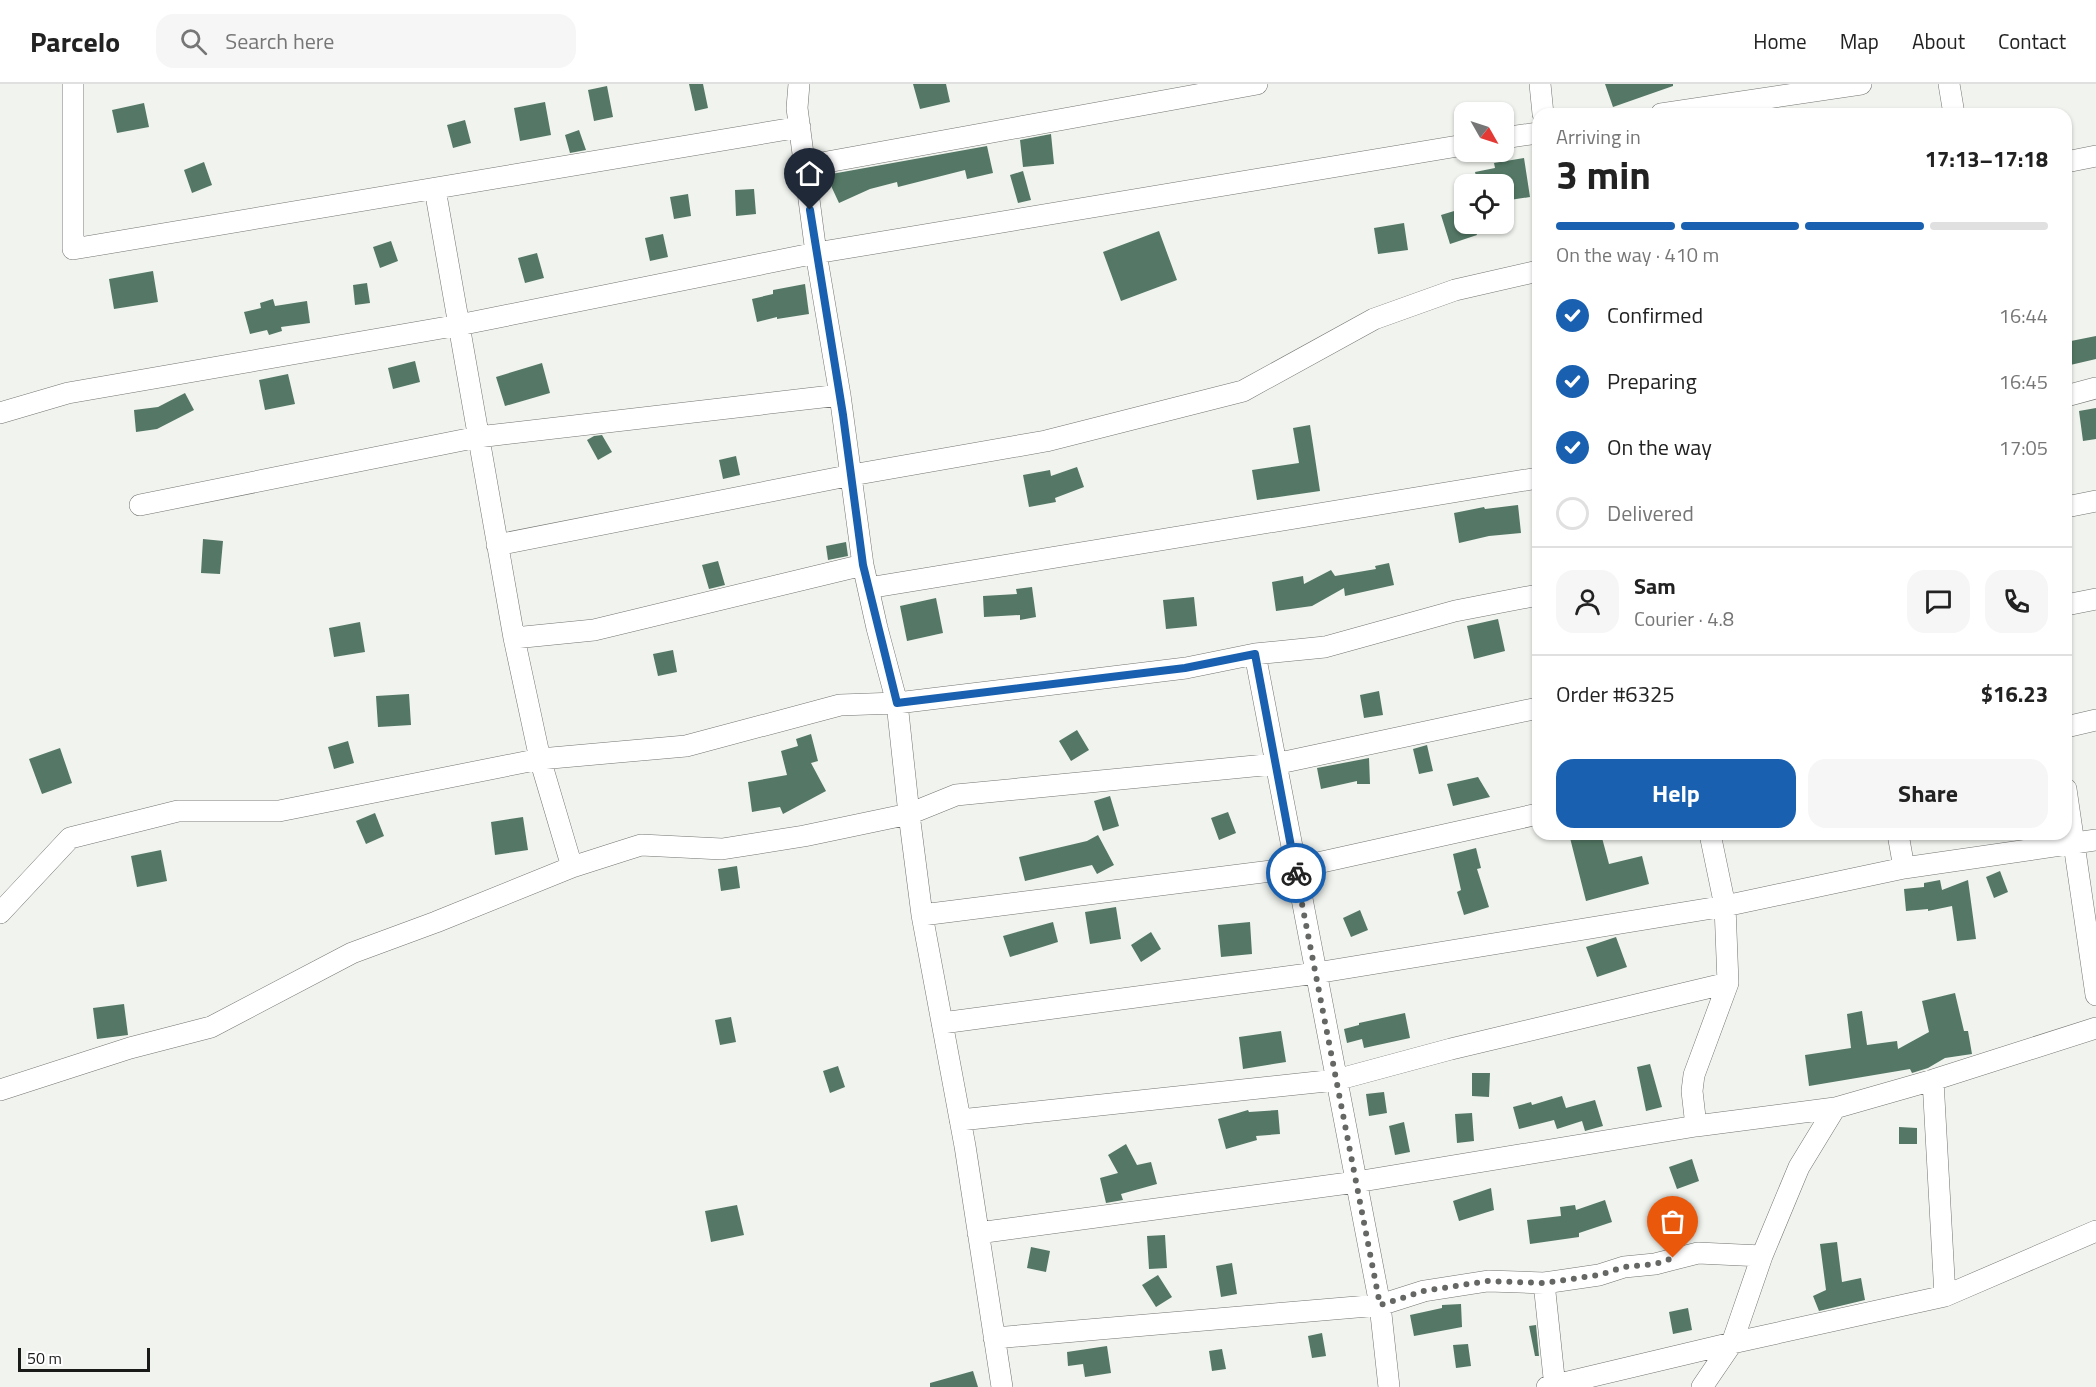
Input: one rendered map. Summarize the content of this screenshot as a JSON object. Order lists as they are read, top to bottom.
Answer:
{
  "scale_bar": "50 m",
  "north": "bottom right",
  "page": {
    "header": "Parcelo",
    "search": "Search here",
    "nav": [
      "Home",
      "Map",
      "About",
      "Contact"
    ],
    "heading": ["3 min", "Arriving in", "17:13–17:18"],
    "panel": [
      "Sam",
      "Courier · 4.8",
      "Order #6325",
      "$16.23"
    ],
    "bar": "On the way · 410 m",
    "list": [
      ["Confirmed", "16:44"],
      ["Preparing", "16:45"],
      ["On the way", "17:05"],
      "Delivered"
    ],
    "buttons": ["Help", "Share"],
    "scale": "50 m"
  }
}
